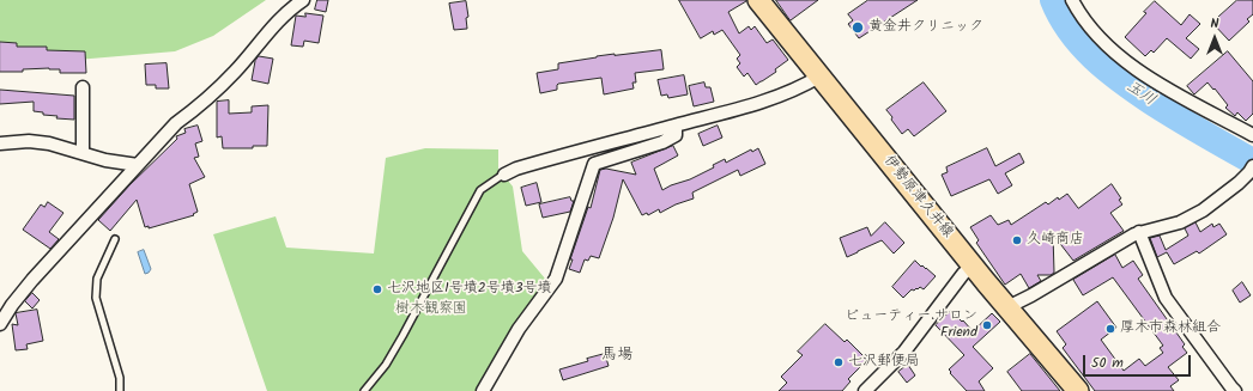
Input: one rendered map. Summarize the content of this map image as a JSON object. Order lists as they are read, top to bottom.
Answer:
{
  "streets": {
    "main road": ["伊勢原津久井線"]
  },
  "districts": ["馬場"],
  "water": ["玉川"],
  "parks": ["樹木観察園"],
  "places": [
    "黄金井クリニック",
    "久崎商店",
    "七沢地区1号墳2号墳3号墳",
    "ビューティー.サロン Friend",
    "厚木市森林組合",
    "七沢郵便局"
  ],
  "scale_bar": "50 m",
  "north": "top"
}
